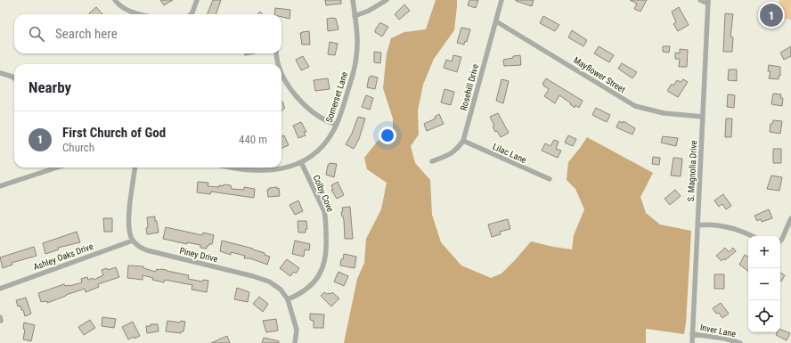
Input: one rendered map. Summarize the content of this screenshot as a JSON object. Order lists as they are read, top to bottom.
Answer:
{
  "streets": {
    "street": [
      "Mayflower Street",
      "Rosehill Drive",
      "Somerset Lane",
      "Lilac Lane",
      "S. Magnolia Drive",
      "Colby Cove",
      "Piney Drive",
      "Ashley Oaks Drive",
      "Inver Lane"
    ]
  },
  "crossings": [
    ["Mayflower Street", "Rosehill Drive"],
    ["Mayflower Street", "S. Magnolia Drive"],
    ["Rosehill Drive", "Lilac Lane"],
    ["Somerset Lane", "Colby Cove"],
    ["S. Magnolia Drive", "Inver Lane"],
    ["Colby Cove", "Piney Drive"],
    ["Piney Drive", "Ashley Oaks Drive"]
  ],
  "page": {
    "pins": "1",
    "search": "Search here",
    "heading": "Nearby",
    "list": [
      {
        "mark": "1",
        "name": "First Church of God",
        "note": "Church",
        "value": "440 m"
      }
    ],
    "map_buttons": ["+", "−"]
  }
}
